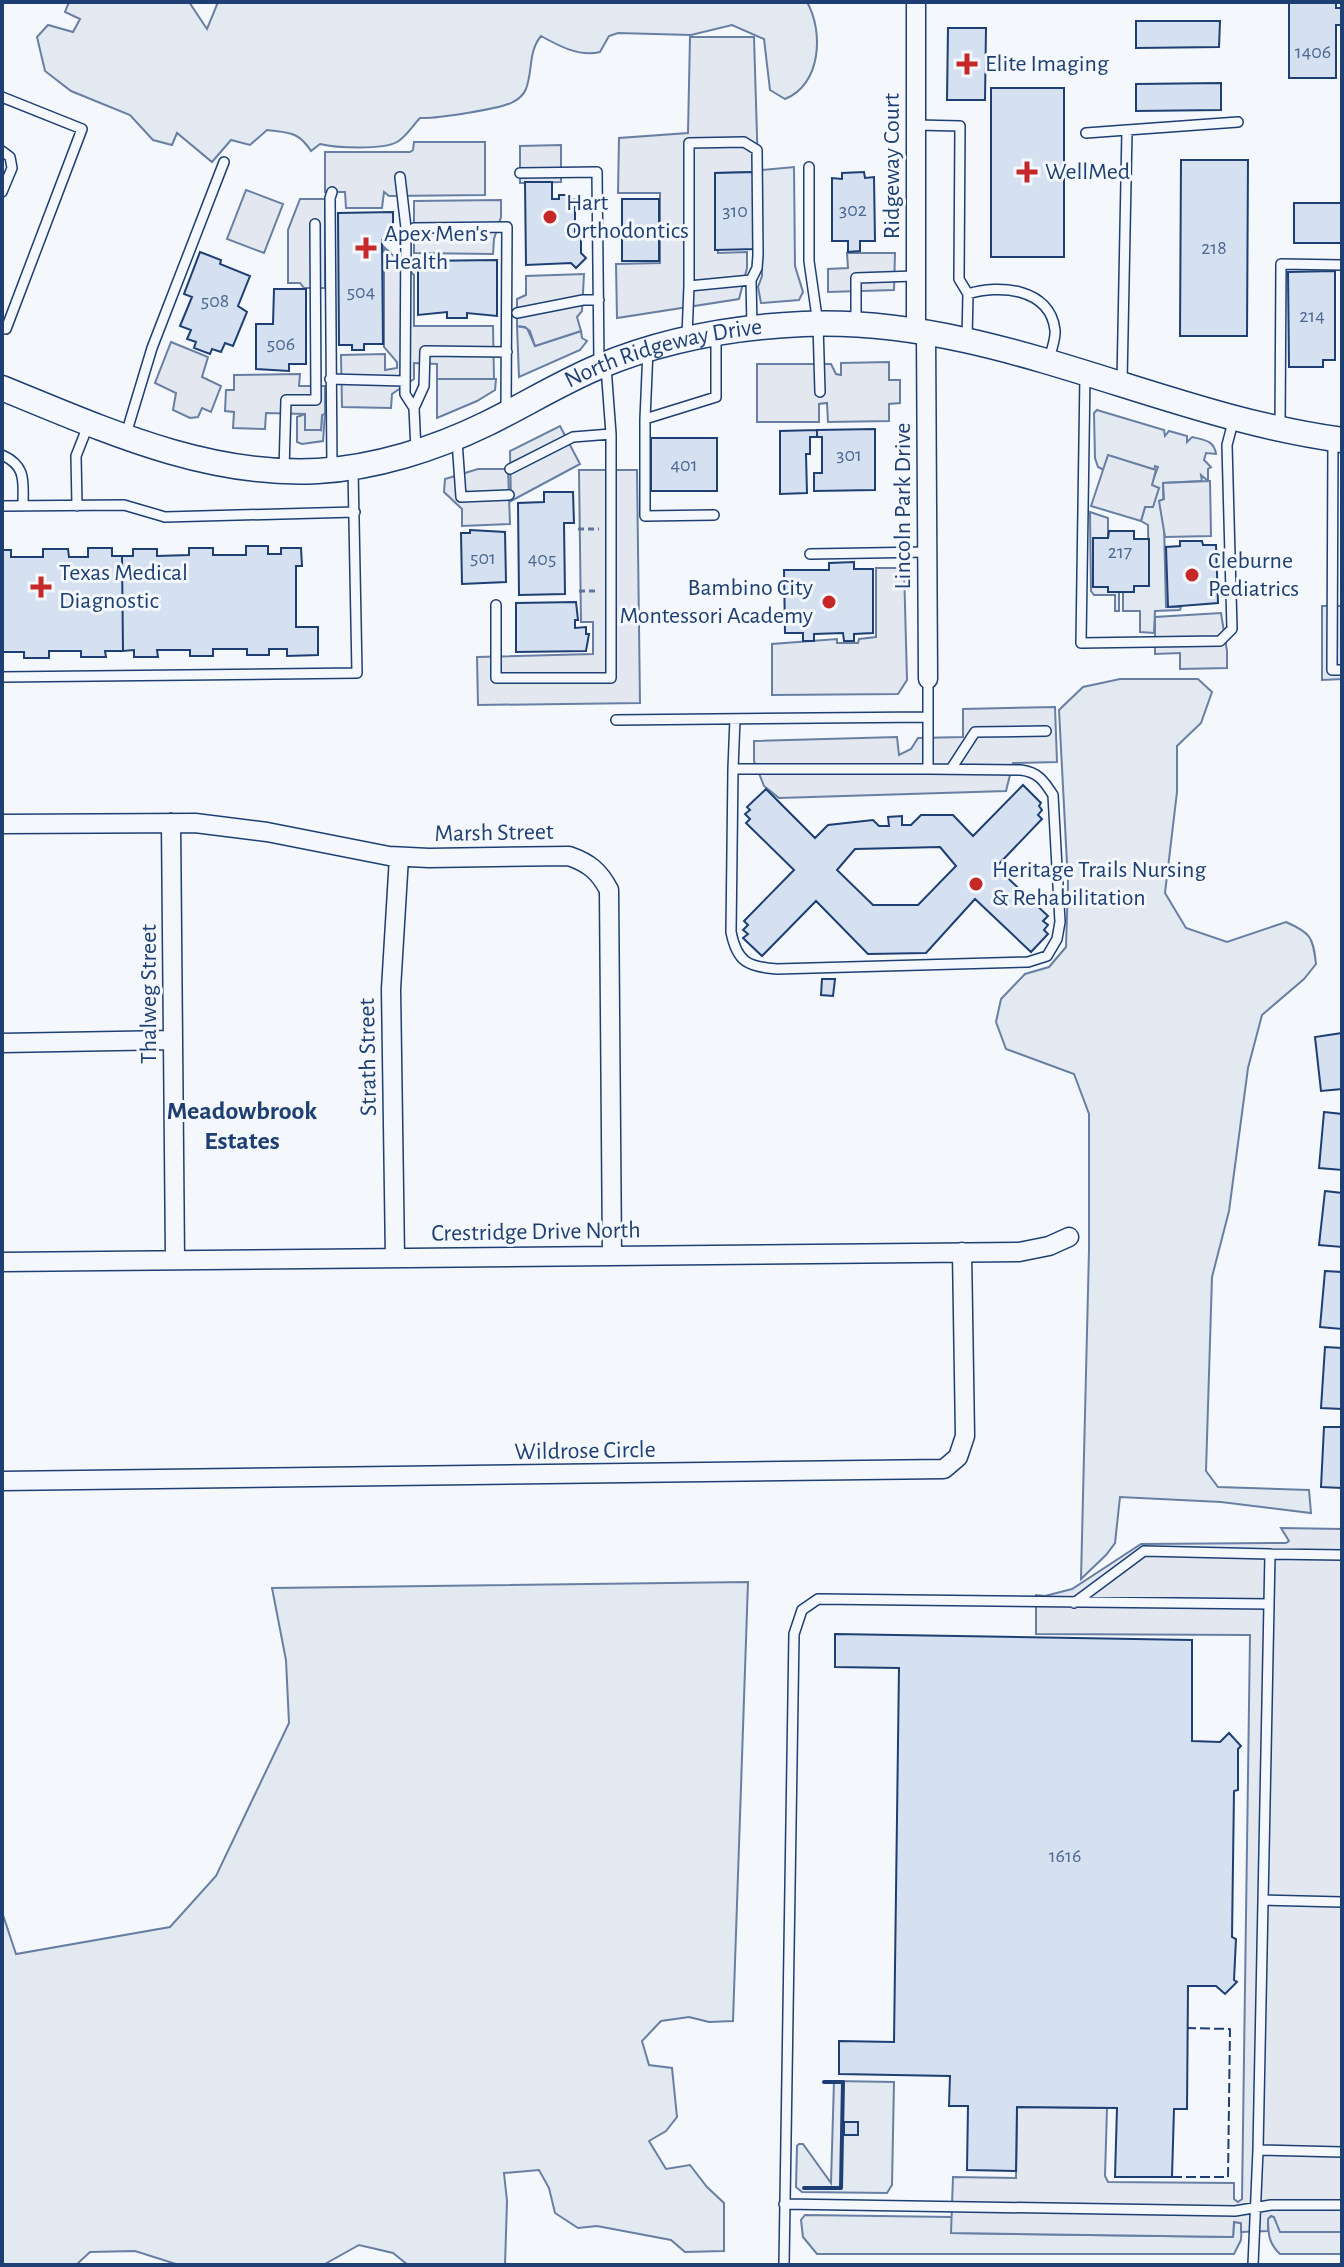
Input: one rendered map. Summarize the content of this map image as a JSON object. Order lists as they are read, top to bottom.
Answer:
{
  "streets": {
    "street": [
      "Ridgeway Court",
      "North Ridgeway Drive",
      "Lincoln Park Drive",
      "Marsh Street",
      "Thalweg Street",
      "Strath Street",
      "Crestridge Drive North",
      "Wildrose Circle"
    ]
  },
  "crossings": [
    ["Ridgeway Court", "North Ridgeway Drive"],
    ["Ridgeway Court", "Lincoln Park Drive"],
    ["North Ridgeway Drive", "Lincoln Park Drive"],
    ["Marsh Street", "Thalweg Street"],
    ["Marsh Street", "Strath Street"],
    ["Marsh Street", "Crestridge Drive North"],
    ["Thalweg Street", "Crestridge Drive North"],
    ["Strath Street", "Crestridge Drive North"],
    ["Crestridge Drive North", "Wildrose Circle"]
  ],
  "districts": ["Meadowbrook Estates"],
  "places": {
    "health": [
      "Elite Imaging",
      "WellMed",
      "Apex Men's Health",
      "Texas Medical Diagnostic"
    ],
    "other": [
      "Hart Orthodontics",
      "Cleburne Pediatrics",
      "Bambino City Montessori Academy",
      "Heritage Trails Nursing & Rehabilitation"
    ]
  },
  "house_numbers": [
    "1406",
    "302",
    "310",
    "218",
    "504",
    "508",
    "214",
    "506",
    "301",
    "401",
    "217",
    "501",
    "405",
    "1616"
  ]
}
